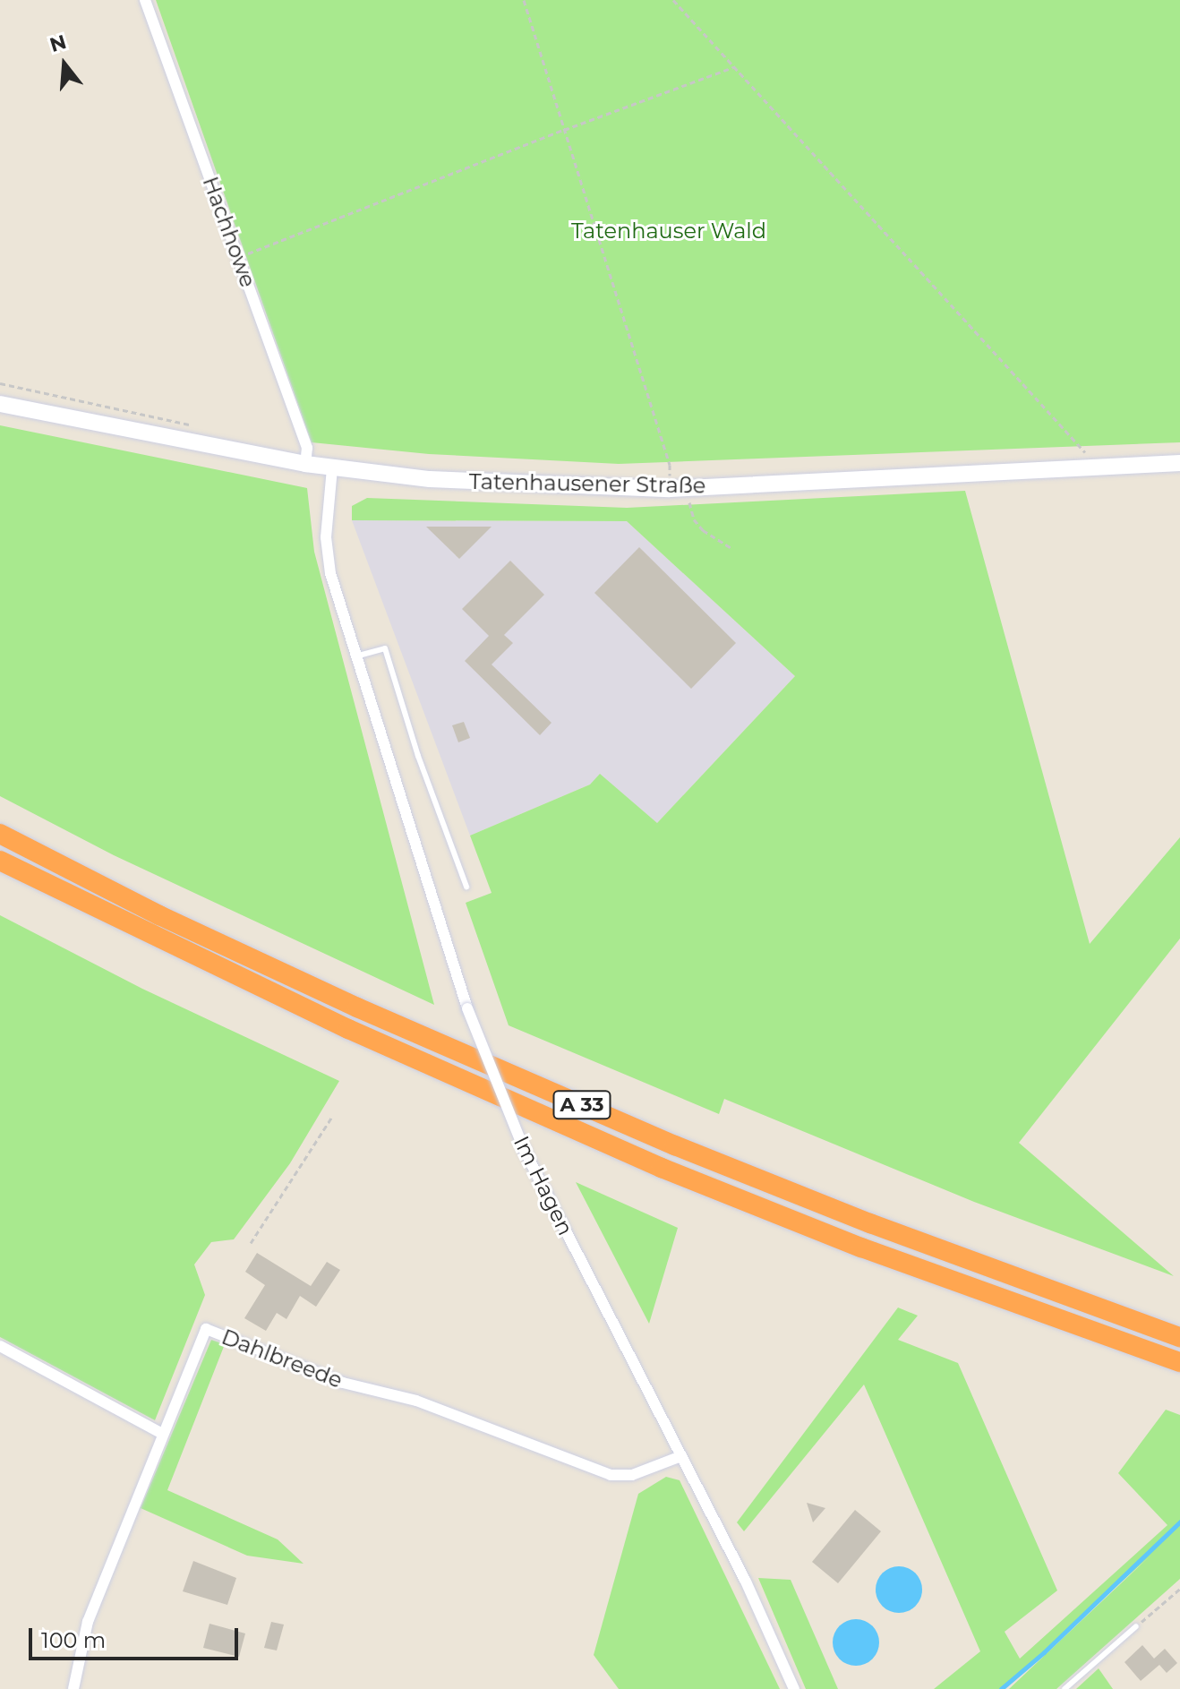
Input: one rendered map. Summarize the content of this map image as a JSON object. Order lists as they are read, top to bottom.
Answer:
{
  "streets": {
    "highway": ["A 33"],
    "street": [
      "Hachhowe",
      "Tatenhausener Straße",
      "Im Hagen",
      "Dahlbreede"
    ]
  },
  "crossings": [
    ["Hachhowe", "Tatenhausener Straße"],
    ["Tatenhausener Straße", "Im Hagen"],
    ["Im Hagen", "Dahlbreede"]
  ],
  "parks": ["Tatenhauser Wald"],
  "scale_bar": "100 m",
  "north": "top"
}
